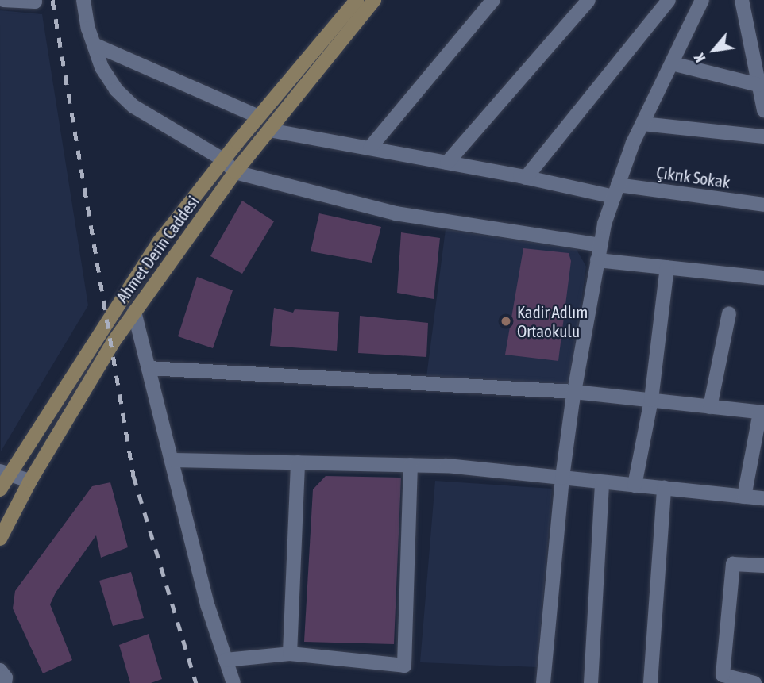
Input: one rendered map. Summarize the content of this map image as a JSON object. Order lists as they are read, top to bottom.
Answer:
{
  "streets": {
    "main road": ["Ahmet Derin Caddesi"],
    "street": ["Çıkrık Sokak"]
  },
  "crossings": [
    ["Çıkrık Sokak", "Ahmet Derin Caddesi"]
  ],
  "places": ["Kadir Adlım Ortaokulu"],
  "north": "bottom left"
}
